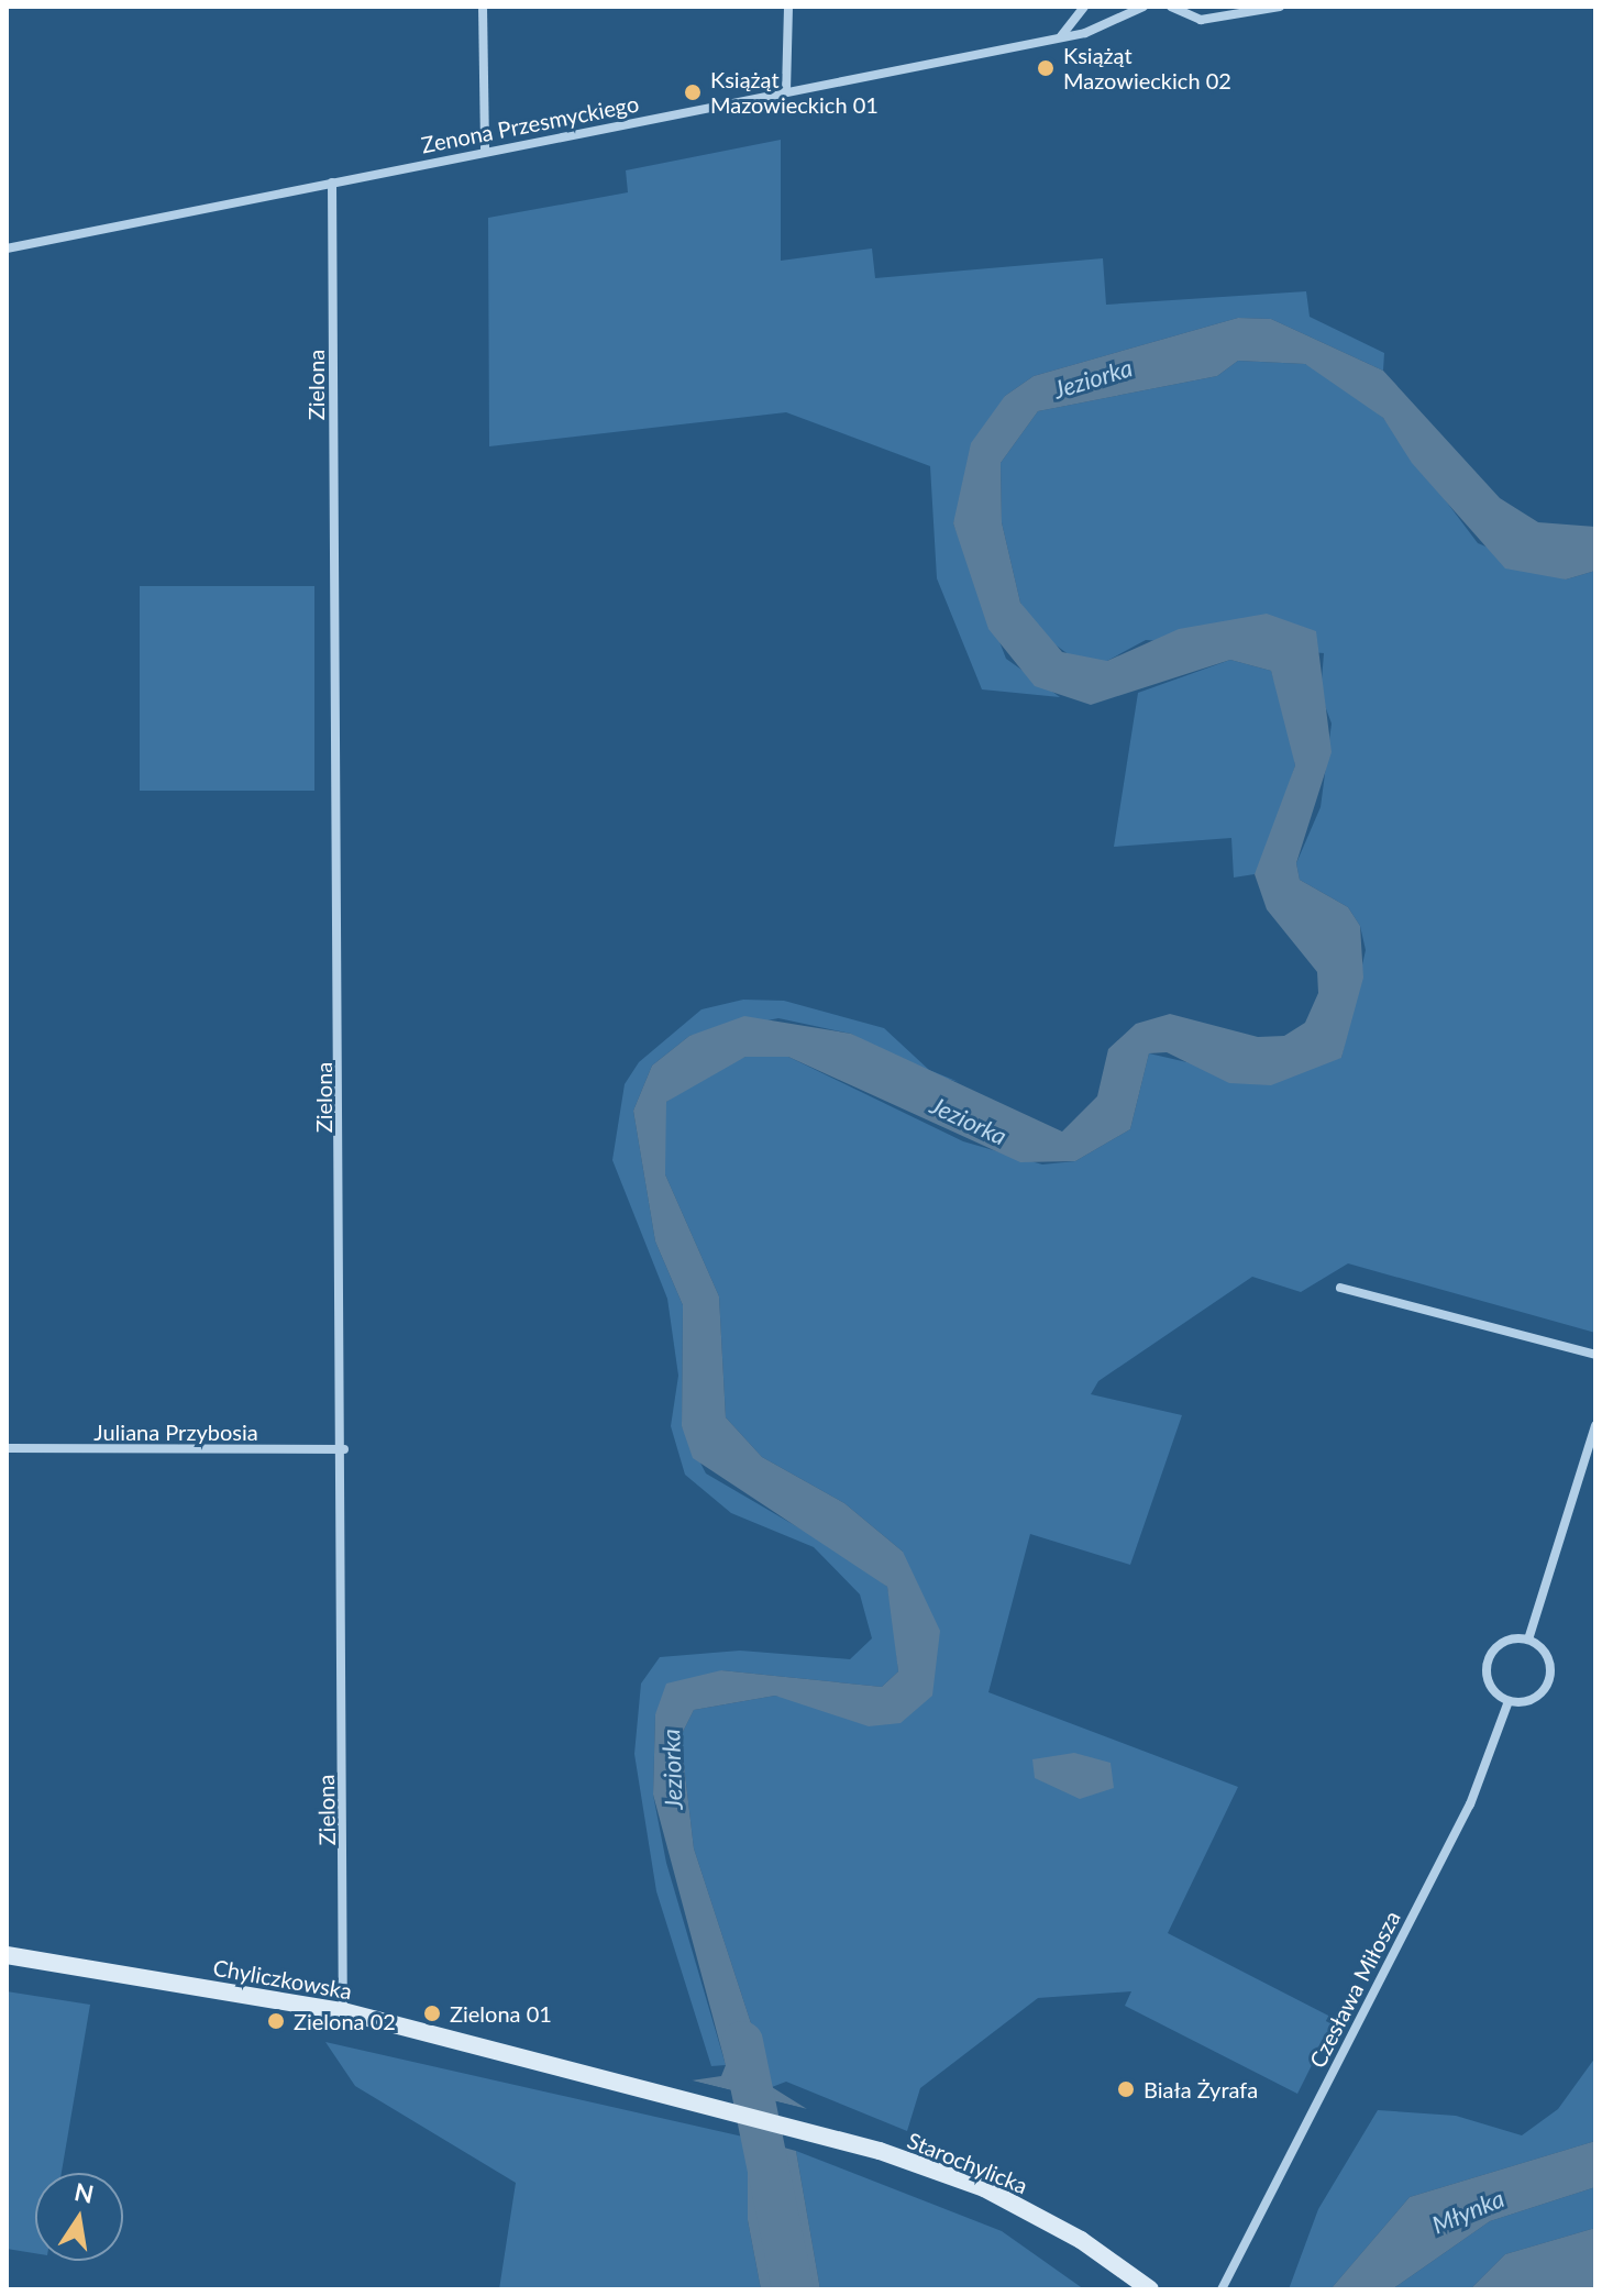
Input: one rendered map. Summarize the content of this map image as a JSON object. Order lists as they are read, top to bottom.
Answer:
{
  "streets": {
    "street": [
      "Zenona Przesmyckiego",
      "Zielona",
      "Juliana Przybosia",
      "Chyliczkowska",
      "Czesława Miłosza",
      "Starochylicka"
    ]
  },
  "crossings": [
    ["Zenona Przesmyckiego", "Zielona"],
    ["Zielona", "Juliana Przybosia"],
    ["Zielona", "Chyliczkowska"],
    ["Chyliczkowska", "Starochylicka"]
  ],
  "water": ["Jeziorka", "Młynka"],
  "places": [
    "Książąt Mazowieckich 02",
    "Książąt Mazowieckich 01",
    "Zielona 01",
    "Zielona 02",
    "Biała Żyrafa"
  ],
  "north": "top"
}
